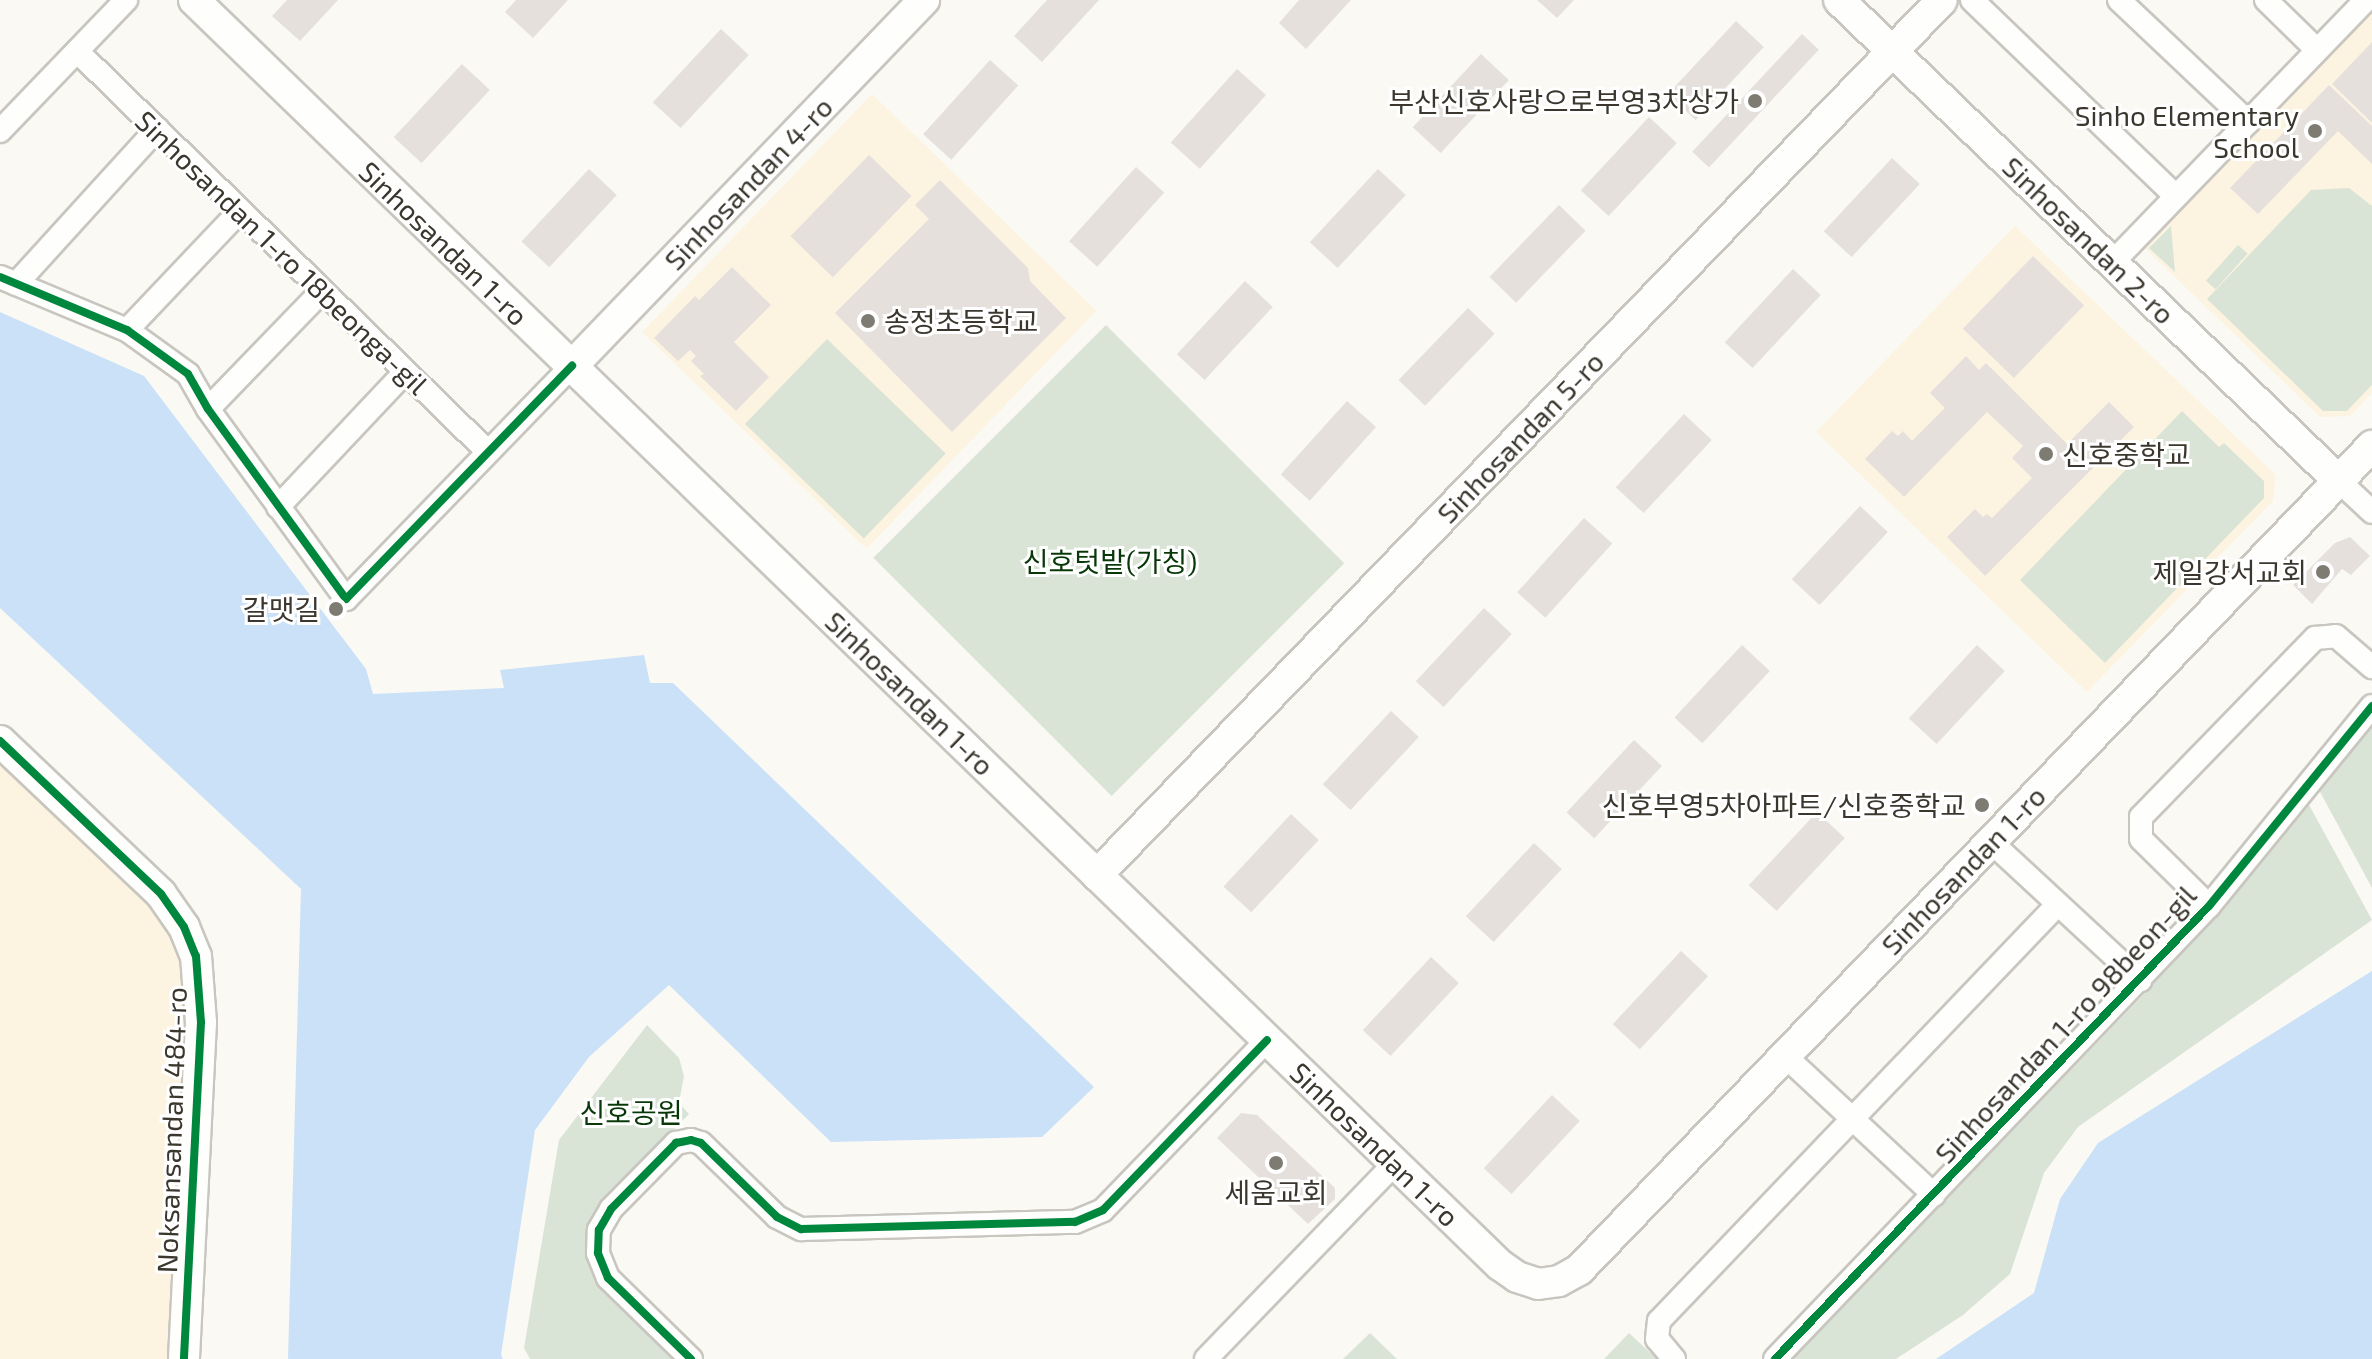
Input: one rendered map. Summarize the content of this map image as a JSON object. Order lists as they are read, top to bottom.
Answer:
{
  "streets": {
    "main road": [
      "Sinhosandan 4-ro",
      "Sinhosandan 2-ro",
      "Sinhosandan 1-ro",
      "Sinhosandan 5-ro",
      "Noksansandan 484-ro"
    ],
    "street": ["Sinhosandan 1-ro 18beonga-gil", "Sinhosandan 1-ro 98beon-gil"]
  },
  "crossings": [
    ["Sinhosandan 4-ro", "Sinhosandan 1-ro"],
    ["Sinhosandan 2-ro", "Sinhosandan 1-ro"],
    ["Sinhosandan 2-ro", "Sinhosandan 5-ro"],
    ["Sinhosandan 1-ro", "Sinhosandan 5-ro"]
  ],
  "parks": ["신호텃밭(가칭)", "신호공원"],
  "places": [
    "부산신호사랑으로부영3차상가",
    "Sinho Elementary School",
    "송정초등학교",
    "신호중학교",
    "제일강서교회",
    "갈맷길",
    "신호부영5차아파트/신호중학교",
    "세움교회"
  ]
}
